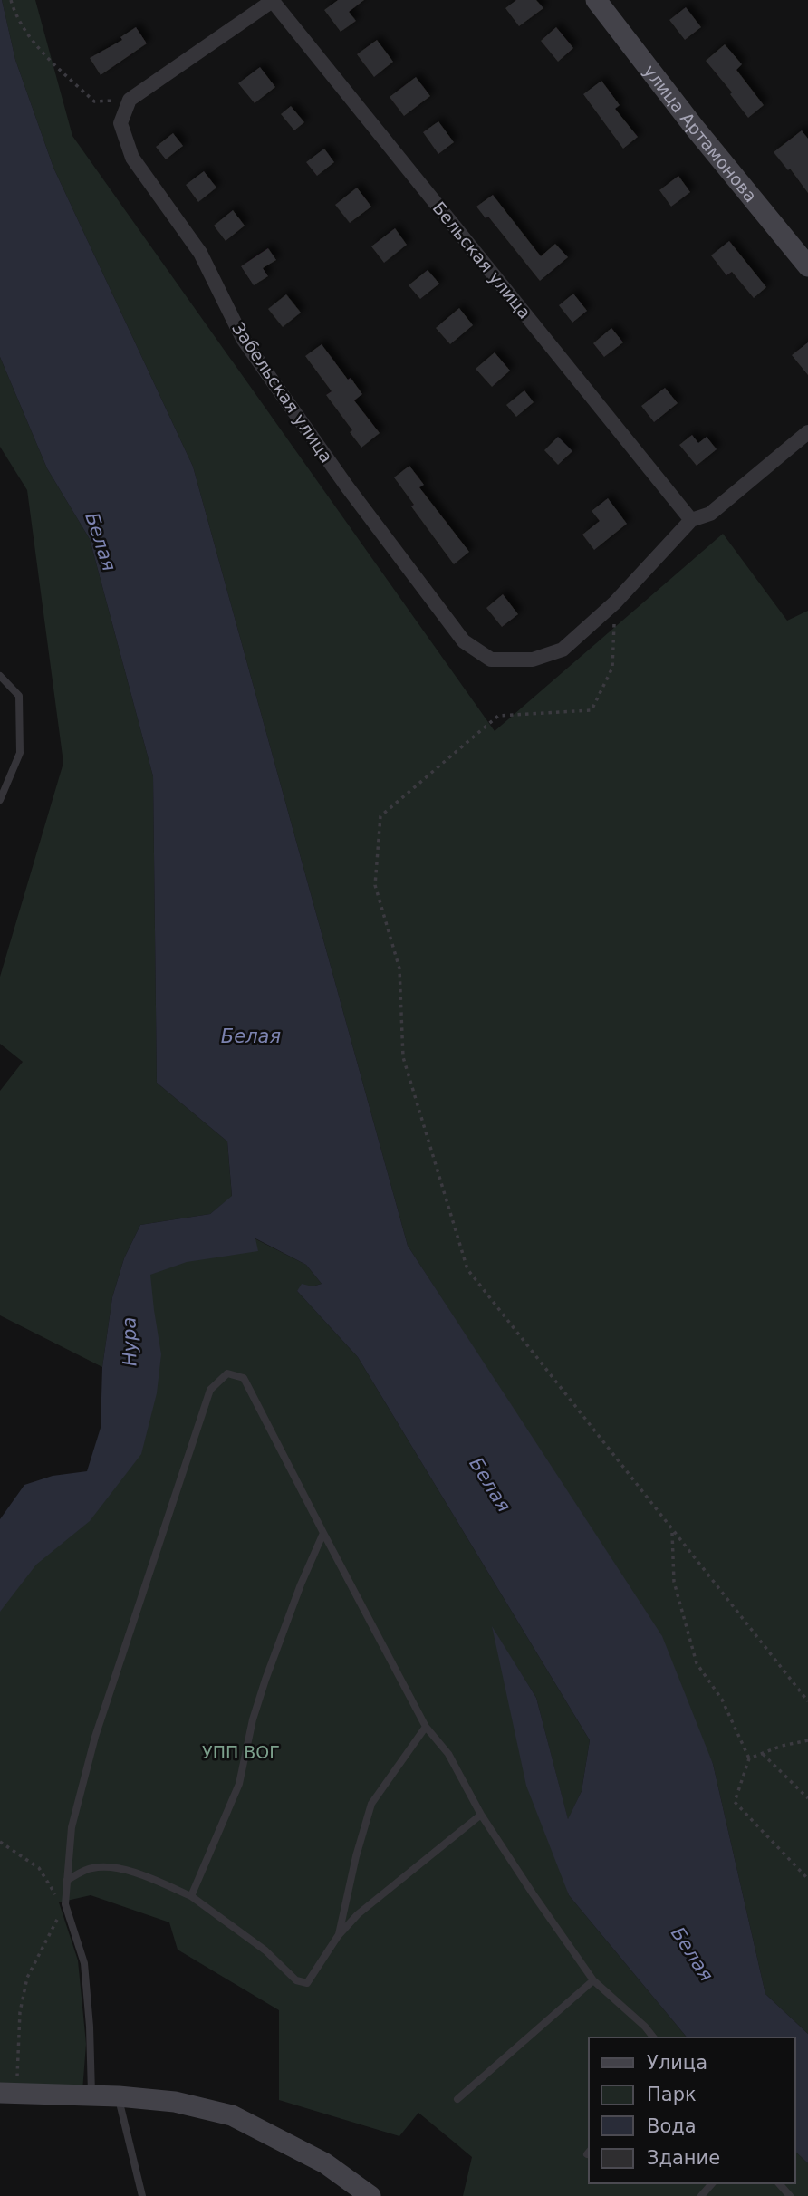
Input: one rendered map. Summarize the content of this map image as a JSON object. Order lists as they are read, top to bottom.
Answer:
{
  "streets": {
    "street": ["улица Артамонова", "Бельская улица", "Забельская улица"]
  },
  "water": ["Белая", "Нура"],
  "parks": ["УПП ВОГ"],
  "legend": [
    "Улица",
    "Парк",
    "Вода",
    "Здание"
  ]
}
